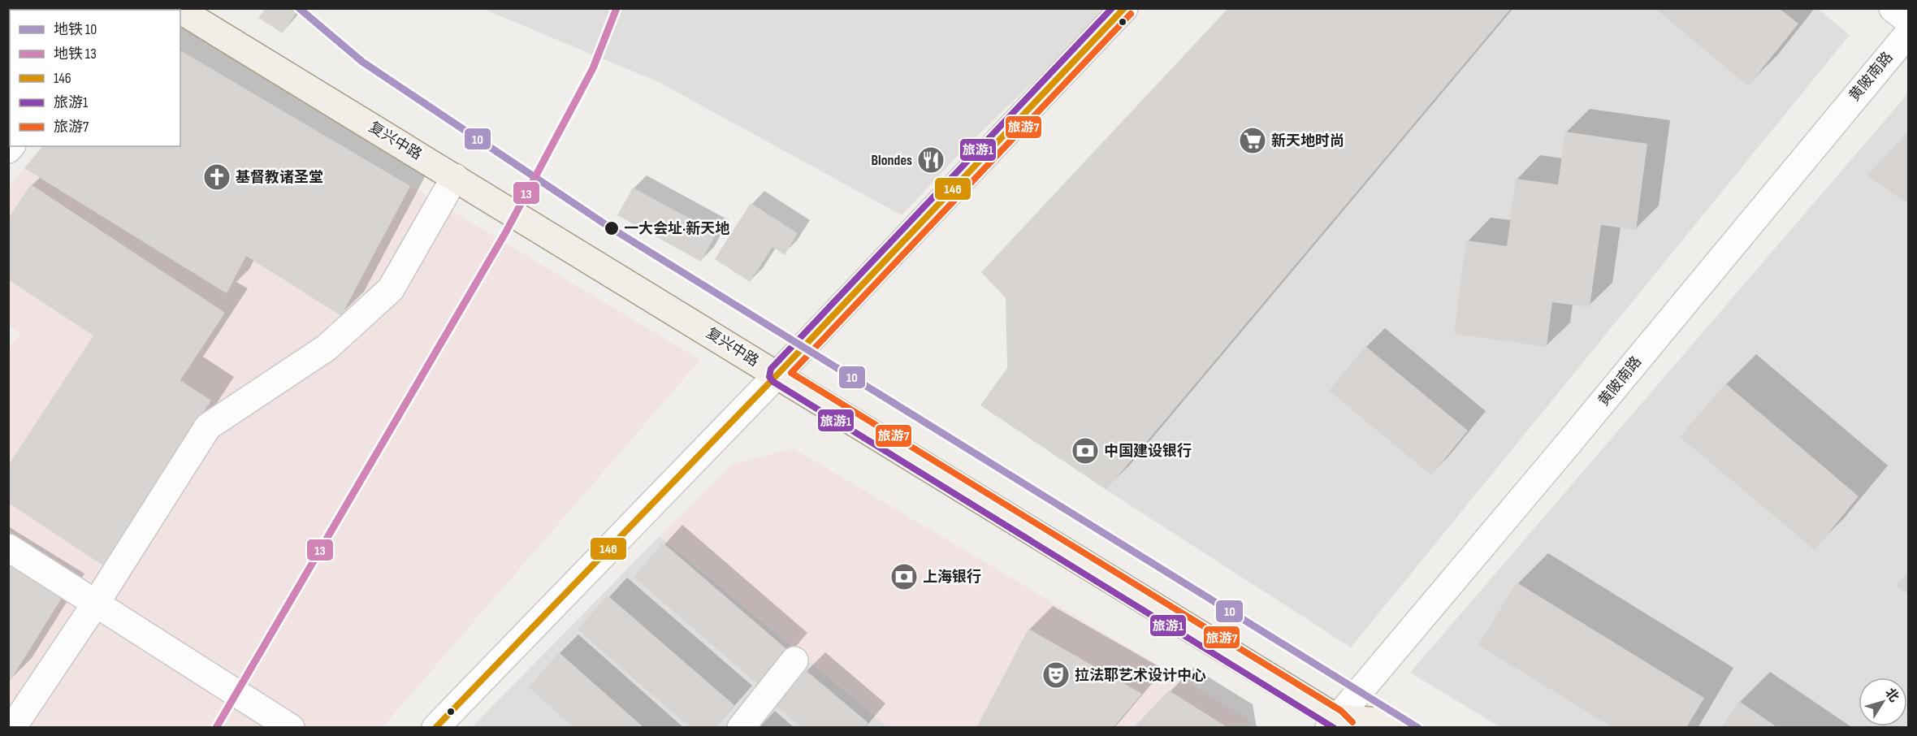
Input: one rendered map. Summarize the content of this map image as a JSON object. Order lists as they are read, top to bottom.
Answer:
{
  "streets": {
    "main road": ["复兴中路"],
    "street": ["黄陂南路"]
  },
  "crossings": [
    ["黄陂南路", "复兴中路"]
  ],
  "places": {
    "supermarket": ["新天地时尚"],
    "restaurant": ["Blondes"],
    "church": ["基督教诸圣堂"],
    "other": ["一大会址·新天地"],
    "bank": ["中国建设银行", "上海银行"],
    "theatre": ["拉法耶艺术设计中心"]
  },
  "lines": [
    "metro line 10",
    "metro line 13",
    "transit line 146",
    "transit line 旅游1",
    "transit line 旅游7"
  ],
  "legend": [
    "地铁 10",
    "地铁 13",
    "146",
    "旅游1",
    "旅游7"
  ],
  "north": "top right"
}
